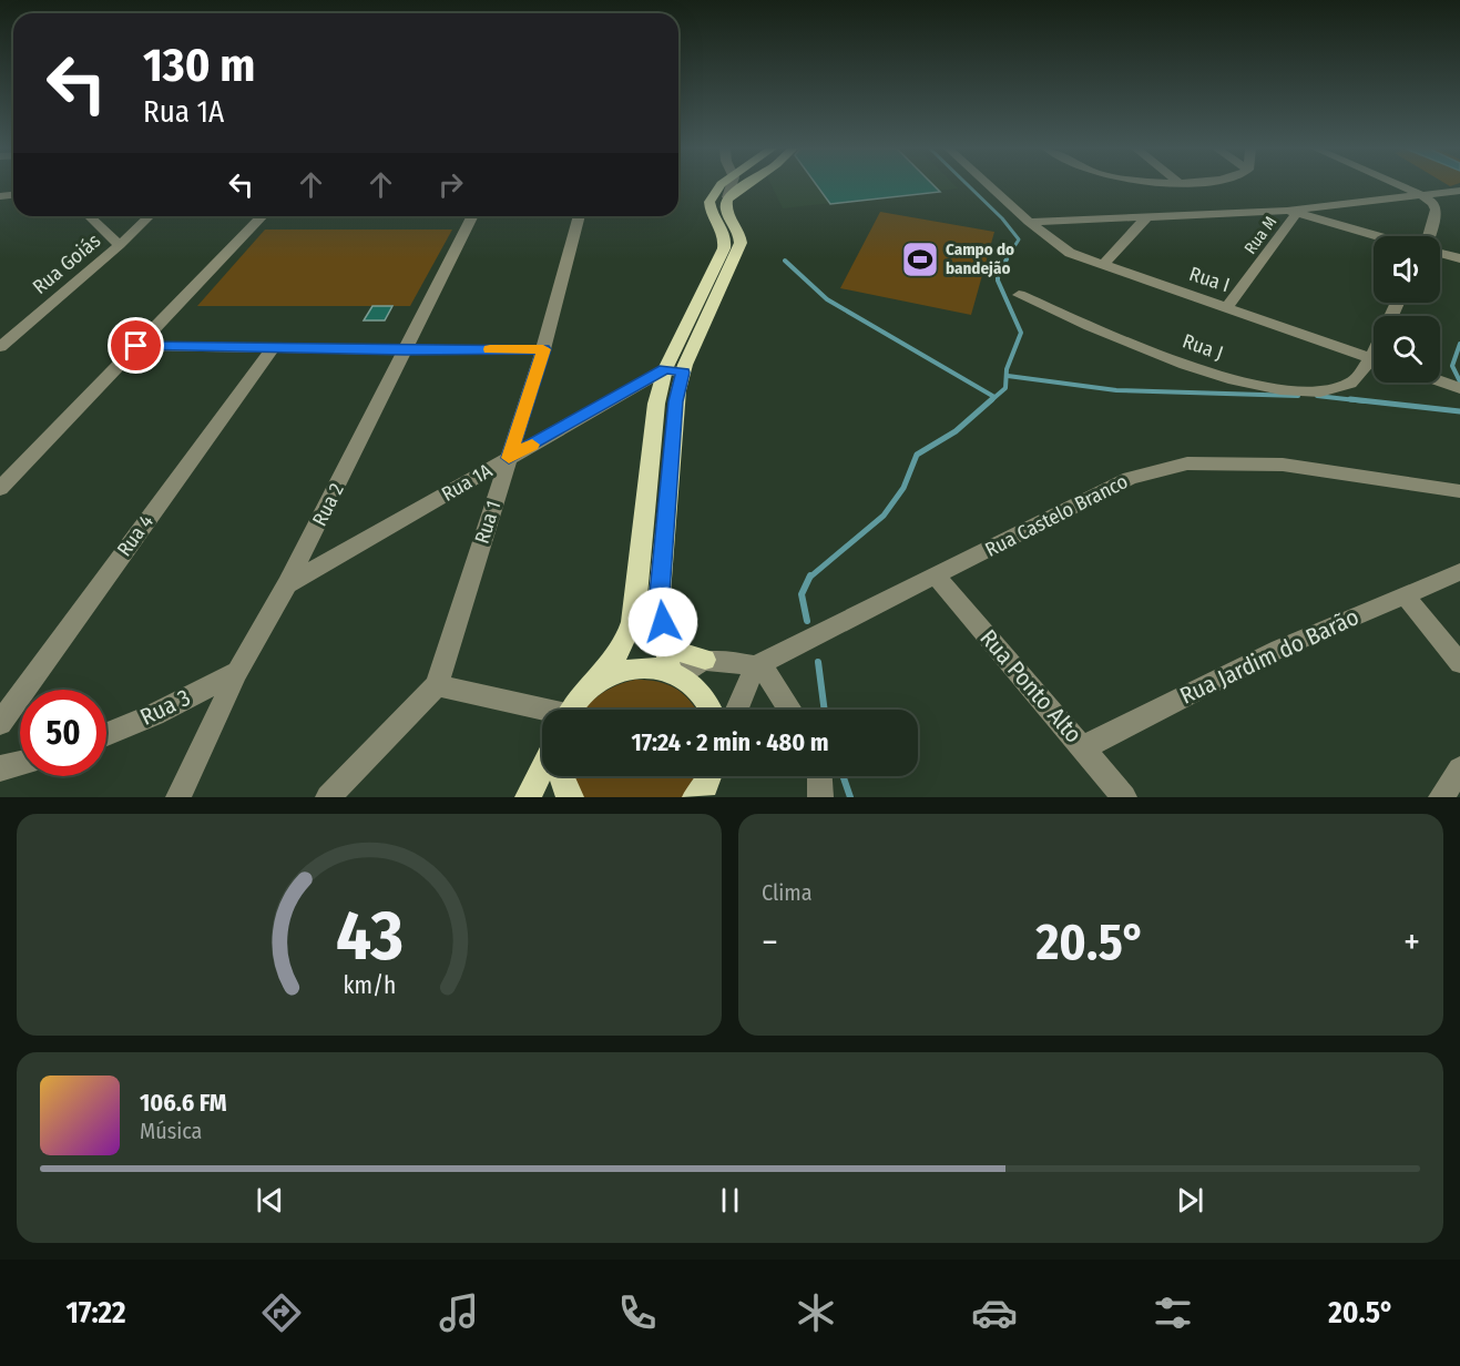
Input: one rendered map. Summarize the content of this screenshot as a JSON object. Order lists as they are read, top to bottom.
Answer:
{
  "streets": {
    "street": [
      "Rua M",
      "Rua Goiás",
      "Rua I",
      "Rua J",
      "Rua 1A",
      "Rua 2",
      "Rua Castelo Branco",
      "Rua 1",
      "Rua 4",
      "Rua Jardim do Barão",
      "Rua Ponto Alto",
      "Rua 3"
    ]
  },
  "crossings": [
    ["Rua M", "Rua I"],
    ["Rua 1A", "Rua 2"],
    ["Rua 1A", "Rua 1"],
    ["Rua 2", "Rua 3"],
    ["Rua Castelo Branco", "Rua Ponto Alto"],
    ["Rua Jardim do Barão", "Rua Ponto Alto"]
  ],
  "places": {
    "sports": ["Campo do bandejão"]
  },
  "page": {
    "turn": ["130 m", "Rua 1A"],
    "limit": "50",
    "trip": "17:24 · 2 min · 480 m",
    "tile": "Clima",
    "heat": ["−", "20.5°", "+"],
    "song": ["106.6 FM", "Música"],
    "tabs": ["17:22", "20.5°"],
    "gauge": ["43", "km/h"]
  }
}
